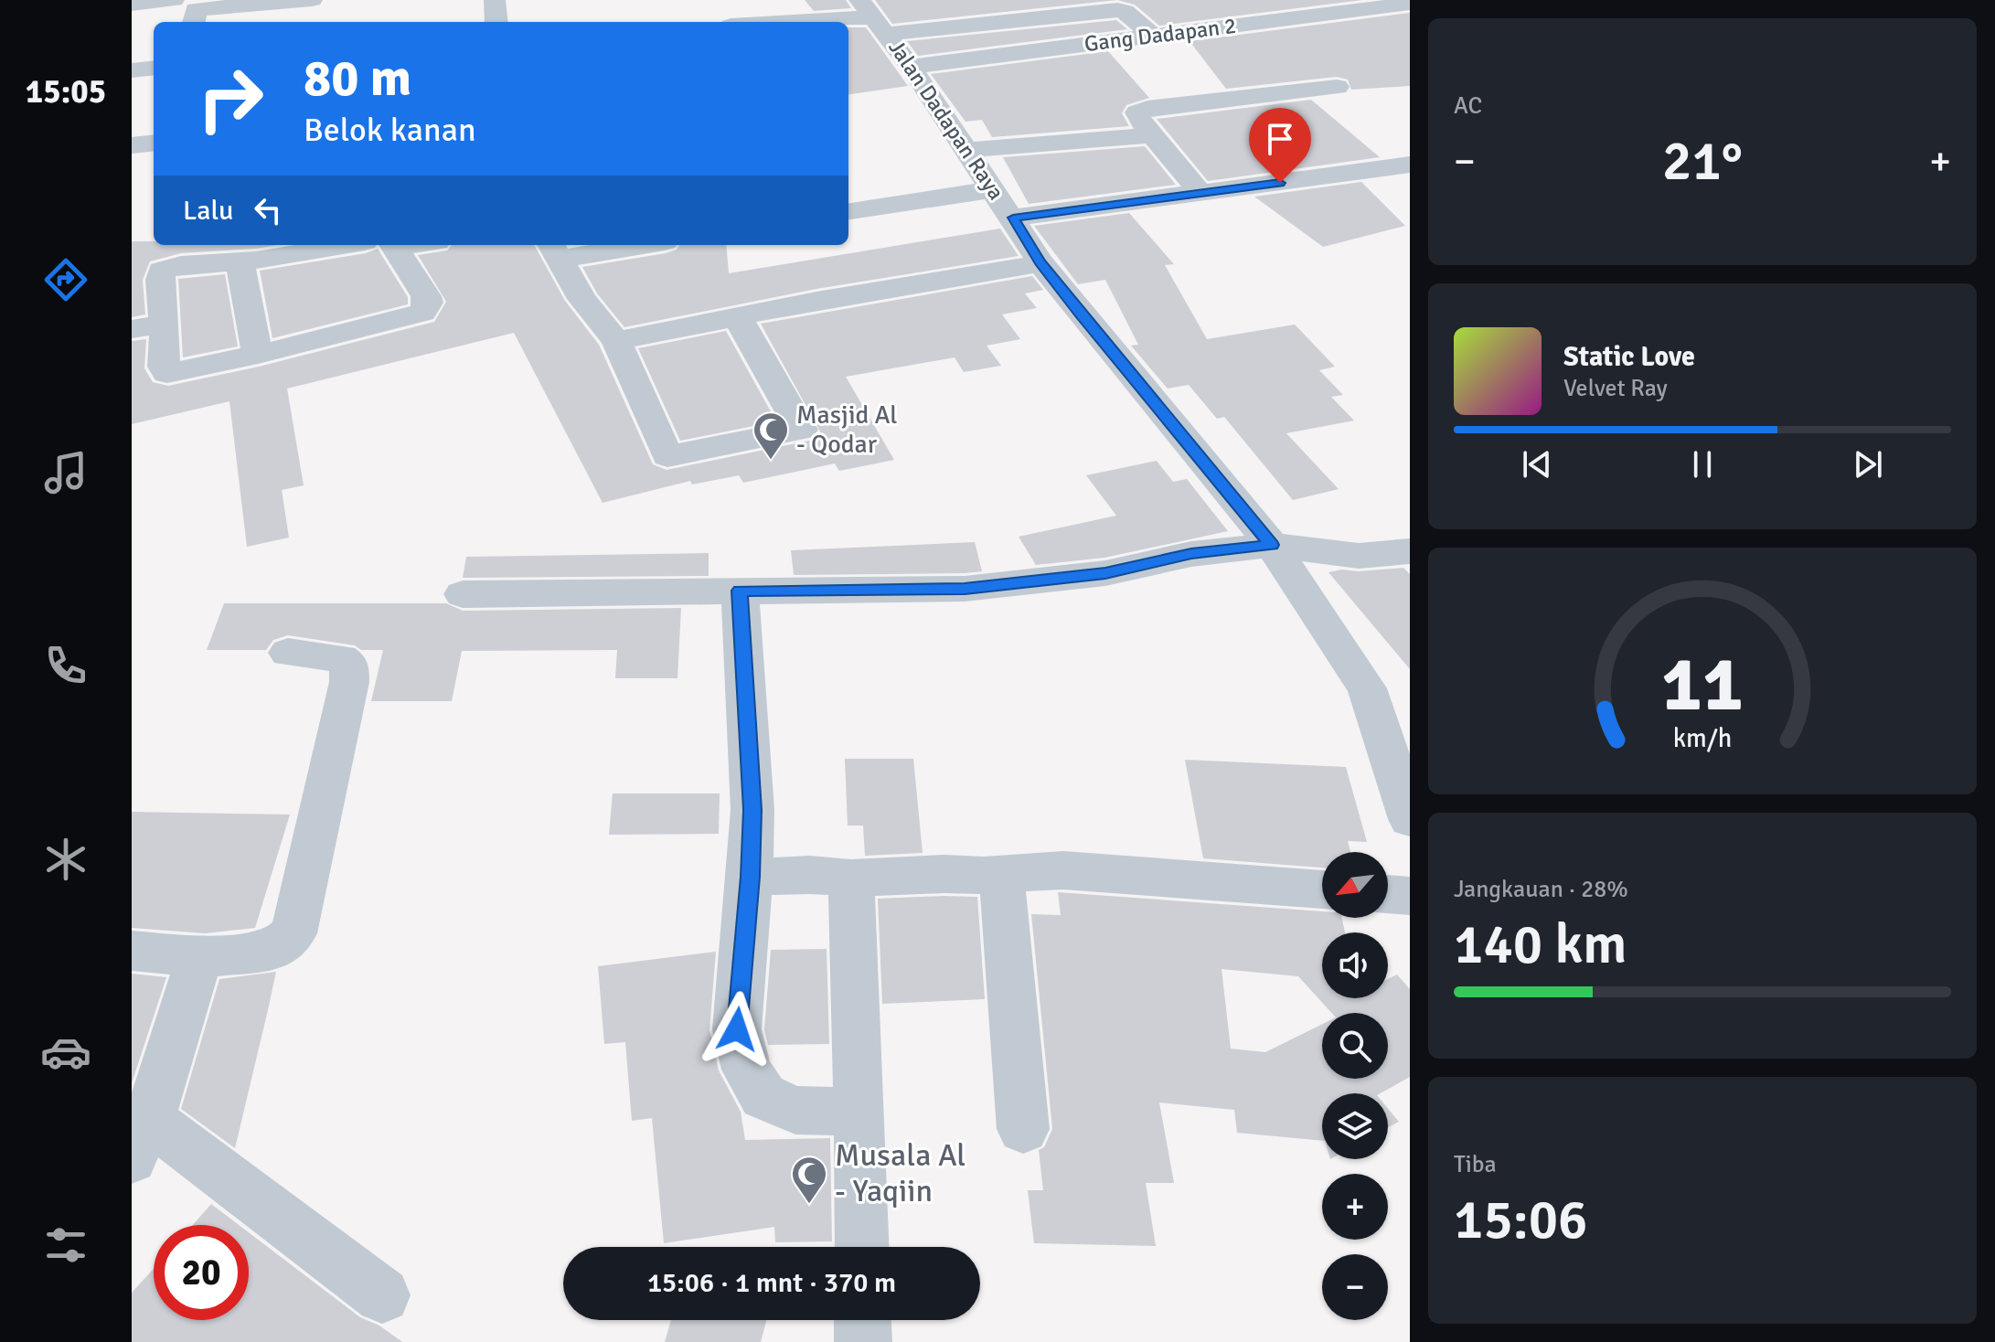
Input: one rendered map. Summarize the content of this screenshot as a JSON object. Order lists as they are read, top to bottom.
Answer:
{
  "streets": {
    "street": ["Gang Dadapan 2", "Jalan Dadapan Raya"]
  },
  "crossings": [
    ["Gang Dadapan 2", "Jalan Dadapan Raya"]
  ],
  "places": {
    "mosque": ["Masjid Al - Qodar", "Musala Al - Yaqiin"]
  },
  "north": "bottom left",
  "page": {
    "tabs": "15:05",
    "tile": [
      "AC",
      ["Jangkauan · 28%", "140 km"],
      ["Tiba", "15:06"]
    ],
    "turn": ["80 m", "Belok kanan"],
    "heat": ["−", "21°", "+"],
    "then": "Lalu",
    "song": ["Static Love", "Velvet Ray"],
    "map_buttons": ["+", "−"],
    "limit": "20",
    "trip": "15:06 · 1 mnt · 370 m",
    "gauge": ["11", "km/h"]
  }
}
